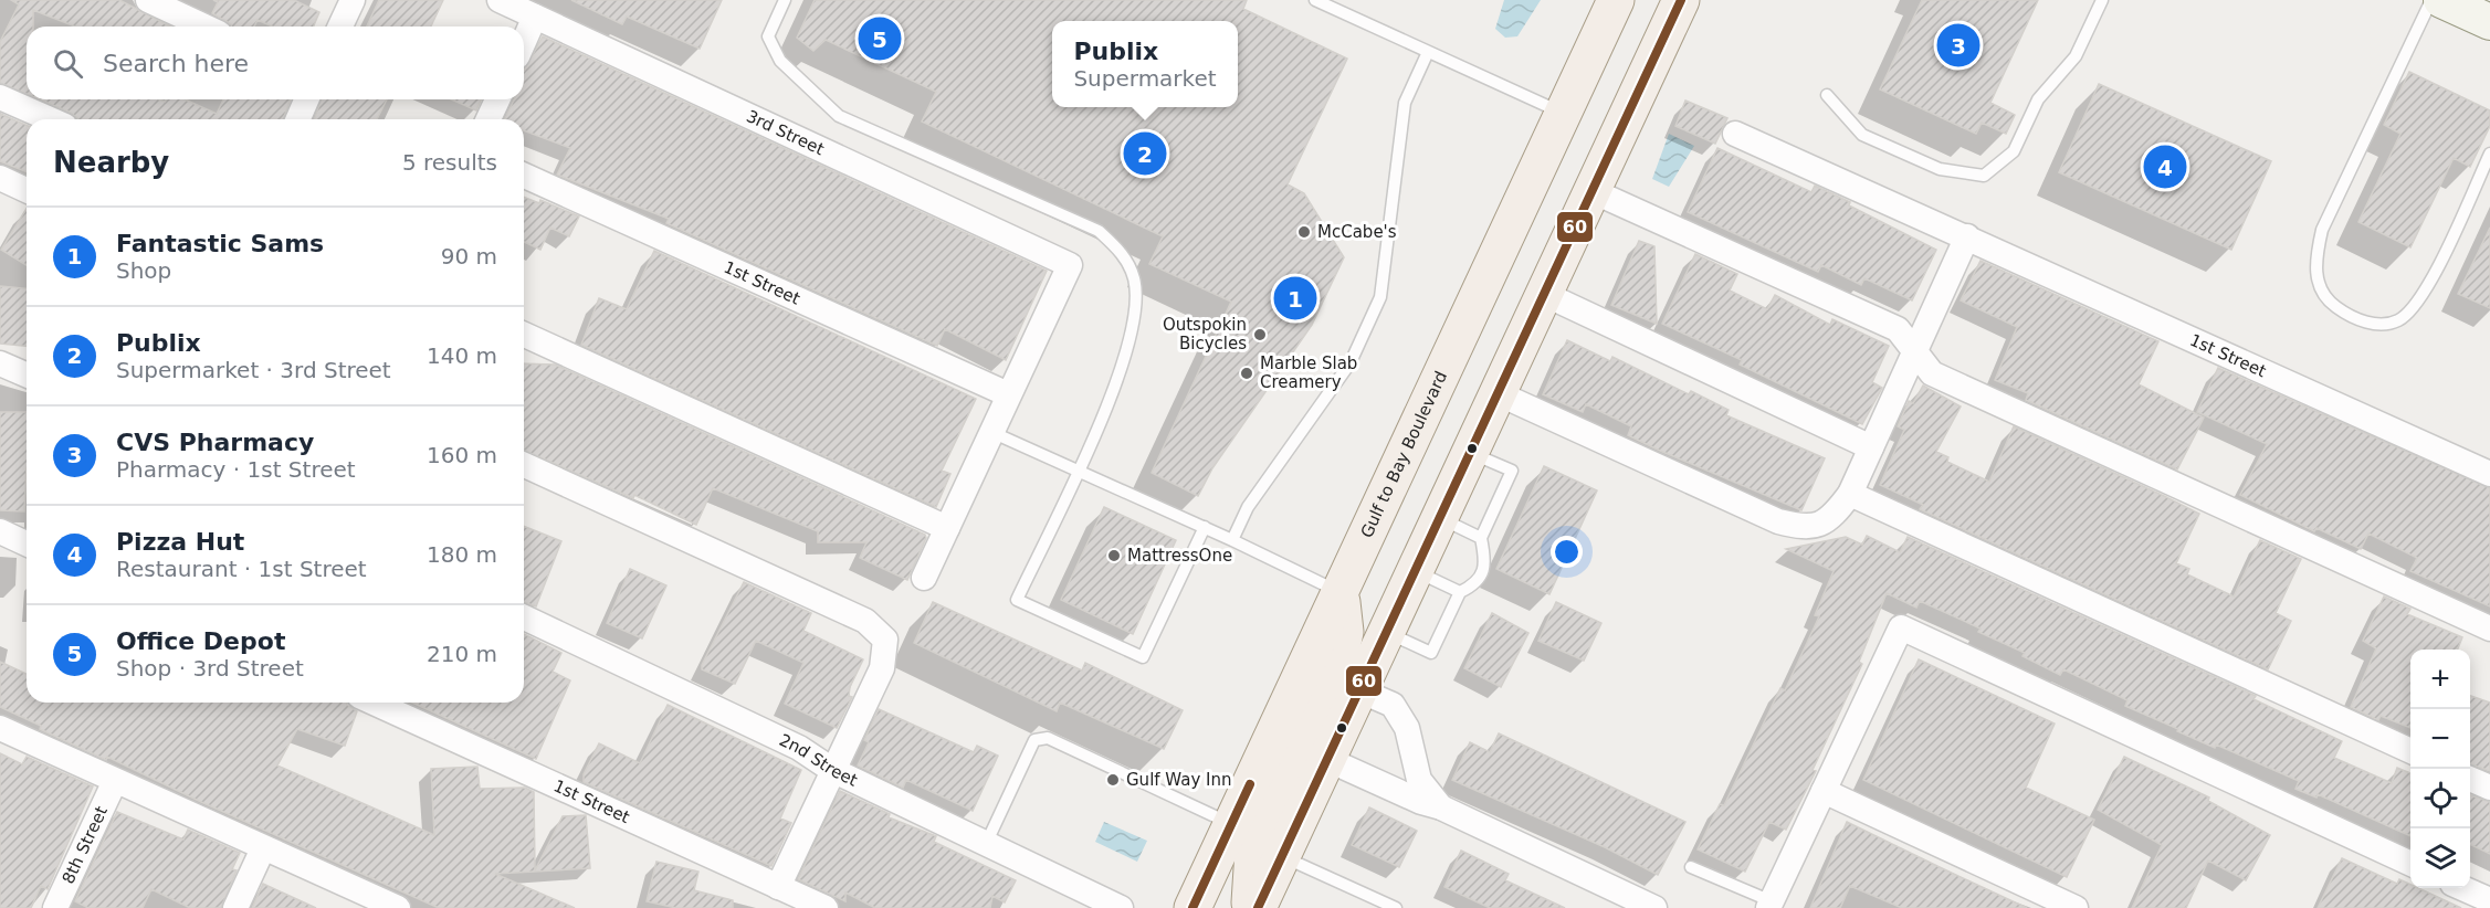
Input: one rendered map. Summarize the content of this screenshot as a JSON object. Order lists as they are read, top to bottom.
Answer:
{
  "streets": {
    "main road": ["Gulf to Bay Boulevard"],
    "street": [
      "3rd Street",
      "1st Street",
      "2nd Street",
      "8th Street"
    ]
  },
  "crossings": [
    ["3rd Street", "1st Street"]
  ],
  "places": [
    "McCabe's",
    "Outspokin Bicycles",
    "Marble Slab Creamery",
    "MattressOne",
    "Gulf Way Inn"
  ],
  "lines": ["transit line 60"],
  "page": {
    "pins": [
      "5",
      "3",
      "2",
      "4",
      "1"
    ],
    "popup": ["Publix", "Supermarket"],
    "search": "Search here",
    "heading": ["Nearby", "5 results"],
    "list": [
      {
        "mark": "1",
        "name": "Fantastic Sams",
        "note": "Shop",
        "value": "90 m"
      },
      {
        "mark": "2",
        "name": "Publix",
        "note": "Supermarket · 3rd Street",
        "value": "140 m"
      },
      {
        "mark": "3",
        "name": "CVS Pharmacy",
        "note": "Pharmacy · 1st Street",
        "value": "160 m"
      },
      {
        "mark": "4",
        "name": "Pizza Hut",
        "note": "Restaurant · 1st Street",
        "value": "180 m"
      },
      {
        "mark": "5",
        "name": "Office Depot",
        "note": "Shop · 3rd Street",
        "value": "210 m"
      }
    ],
    "map_buttons": ["+", "−"]
  }
}
